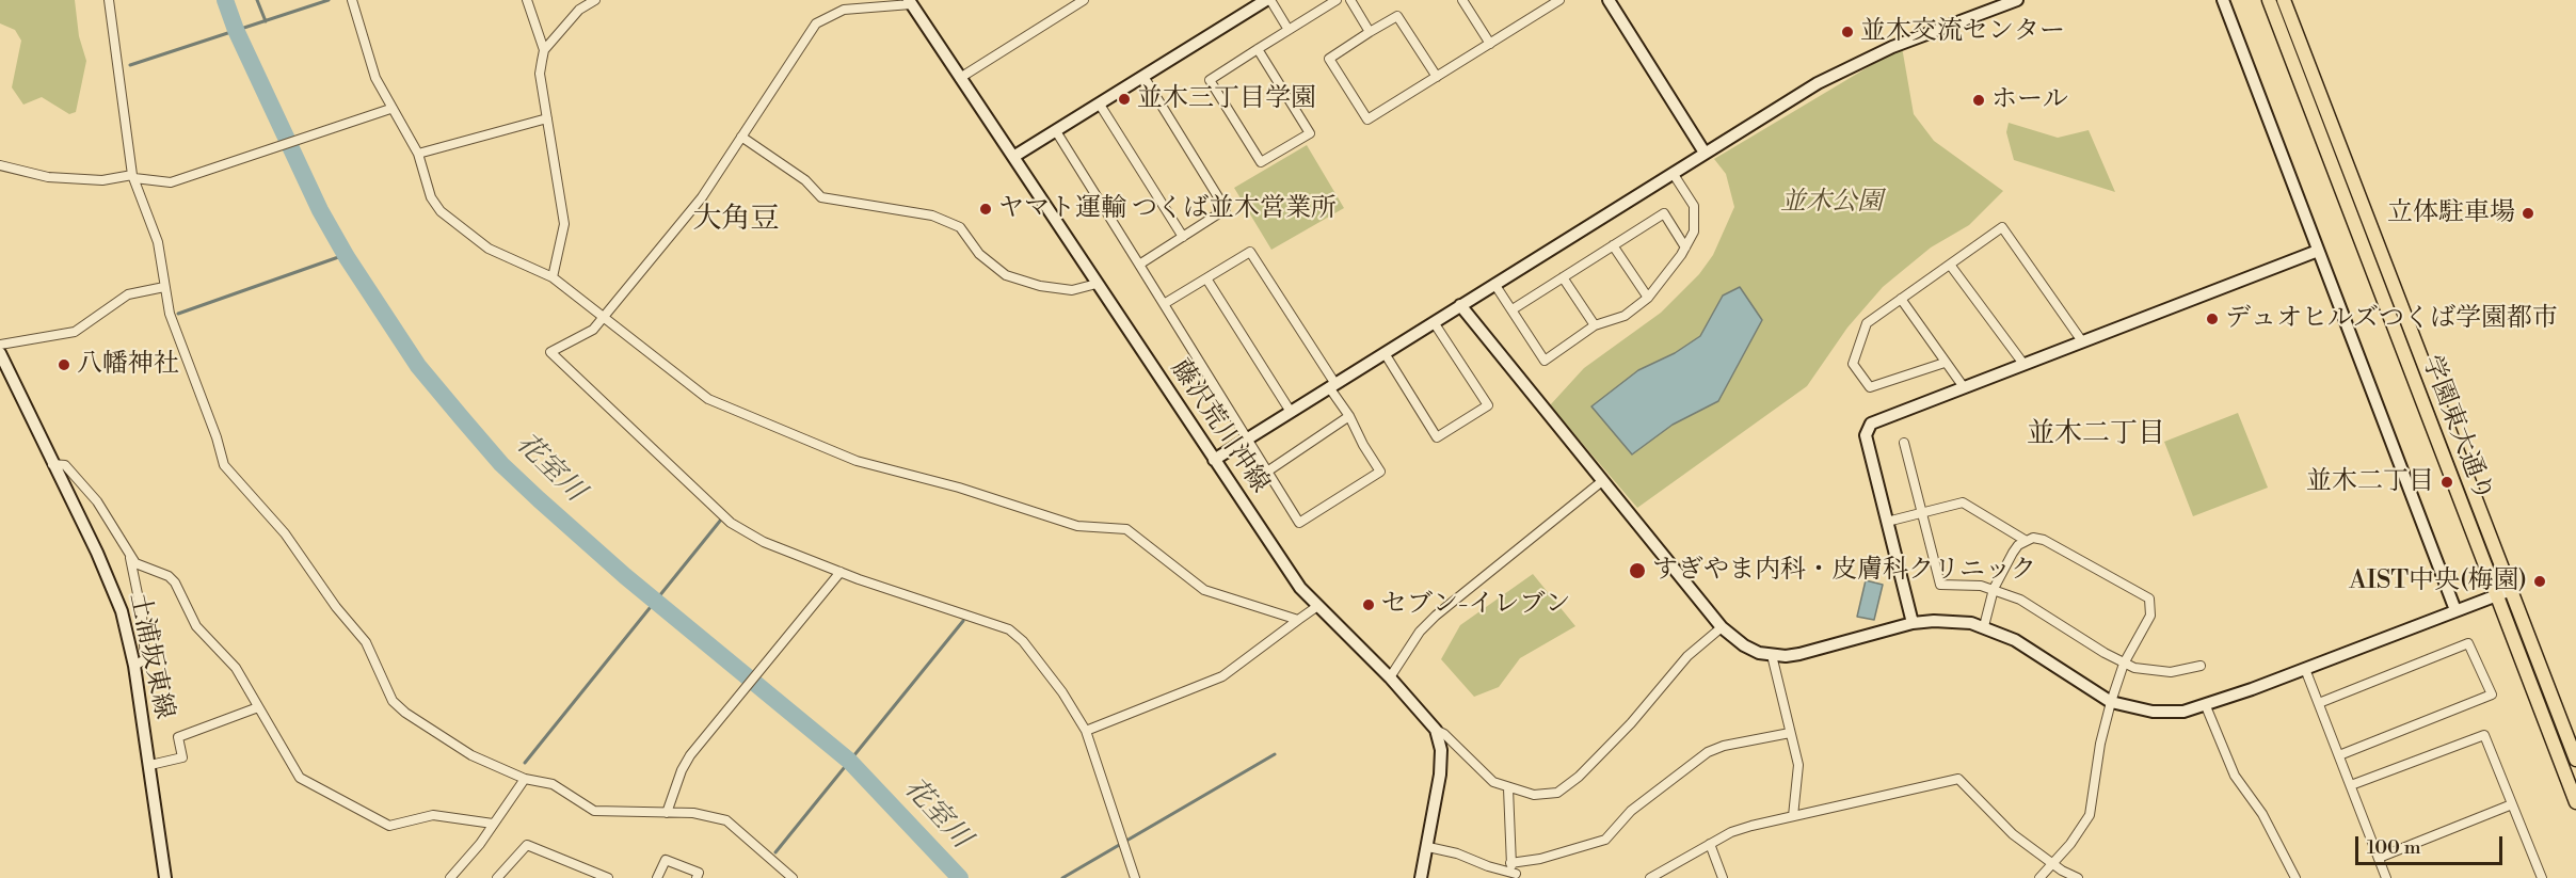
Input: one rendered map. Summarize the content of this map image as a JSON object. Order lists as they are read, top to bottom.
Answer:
{
  "streets": {
    "main road": ["学園東大通り"],
    "street": ["藤沢荒川沖線", "土浦坂東線"]
  },
  "districts": ["大角豆", "並木二丁目"],
  "water": ["花室川"],
  "parks": ["並木公園"],
  "places": [
    "並木交流センター",
    "並木三丁目学園",
    "ホール",
    "ヤマト運輸 つくば並木営業所",
    "立体駐車場",
    "デュオヒルズつくば学園都市",
    "八幡神社",
    "並木二丁目",
    "すぎやま内科・皮膚科クリニック",
    "AIST中央(梅園)",
    "セブン-イレブン"
  ],
  "scale_bar": "100 m"
}
